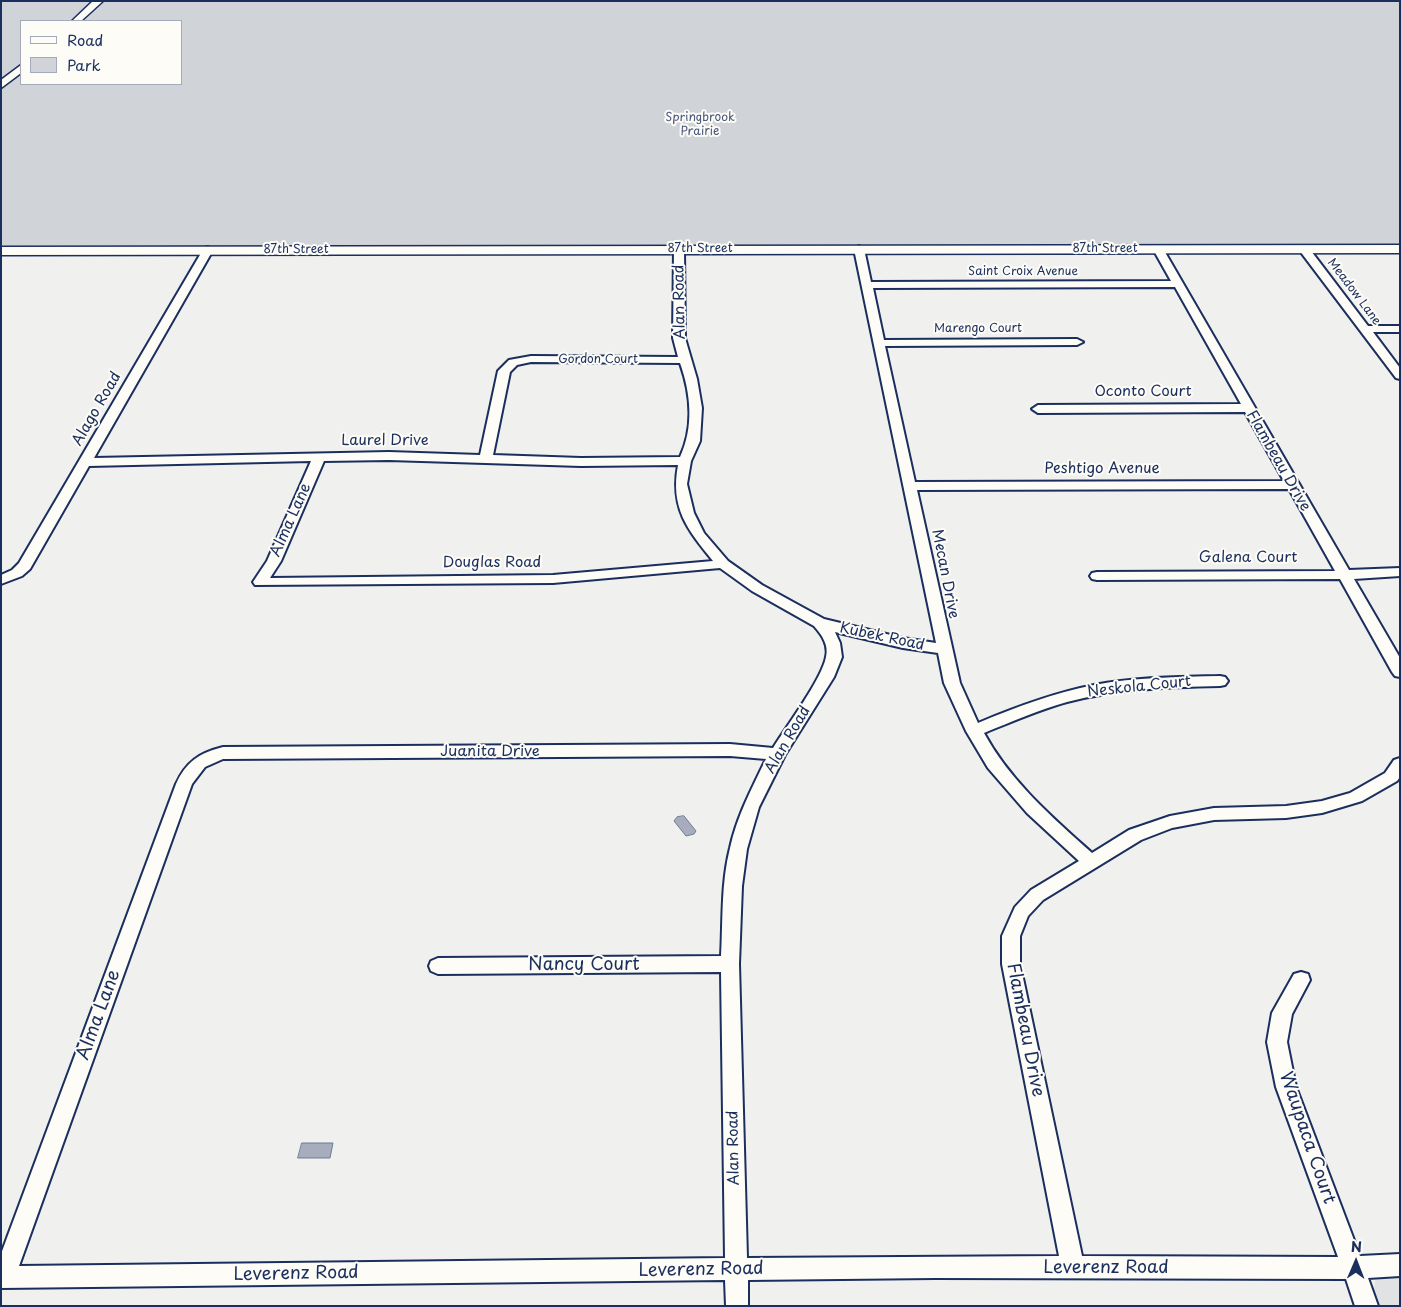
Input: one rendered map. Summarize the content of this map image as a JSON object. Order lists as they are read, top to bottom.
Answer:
{
  "streets": {
    "street": [
      "87th Street",
      "Saint Croix Avenue",
      "Meadow Lane",
      "Alan Road",
      "Marengo Court",
      "Gordon Court",
      "Oconto Court",
      "Alago Road",
      "Laurel Drive",
      "Flambeau Drive",
      "Peshtigo Avenue",
      "Alma Lane",
      "Galena Court",
      "Douglas Road",
      "Mecan Drive",
      "Kubek Road",
      "Neskola Court",
      "Juanita Drive",
      "Nancy Court",
      "Waupaca Court",
      "Leverenz Road"
    ]
  },
  "crossings": [
    ["87th Street", "Meadow Lane"],
    ["87th Street", "Alan Road"],
    ["87th Street", "Alago Road"],
    ["87th Street", "Flambeau Drive"],
    ["87th Street", "Mecan Drive"],
    ["Saint Croix Avenue", "Flambeau Drive"],
    ["Saint Croix Avenue", "Mecan Drive"],
    ["Alan Road", "Gordon Court"],
    ["Alan Road", "Laurel Drive"],
    ["Alan Road", "Douglas Road"],
    ["Alan Road", "Kubek Road"],
    ["Alan Road", "Juanita Drive"],
    ["Alan Road", "Nancy Court"],
    ["Alan Road", "Leverenz Road"],
    ["Marengo Court", "Mecan Drive"],
    ["Gordon Court", "Laurel Drive"],
    ["Oconto Court", "Flambeau Drive"],
    ["Alago Road", "Laurel Drive"],
    ["Laurel Drive", "Alma Lane"],
    ["Flambeau Drive", "Peshtigo Avenue"],
    ["Flambeau Drive", "Galena Court"],
    ["Flambeau Drive", "Mecan Drive"],
    ["Flambeau Drive", "Leverenz Road"],
    ["Peshtigo Avenue", "Mecan Drive"],
    ["Alma Lane", "Douglas Road"],
    ["Alma Lane", "Juanita Drive"],
    ["Alma Lane", "Leverenz Road"],
    ["Mecan Drive", "Kubek Road"],
    ["Mecan Drive", "Neskola Court"],
    ["Waupaca Court", "Leverenz Road"]
  ],
  "parks": ["Springbrook Prairie"],
  "legend": ["Road", "Park"],
  "north": "top"
}
